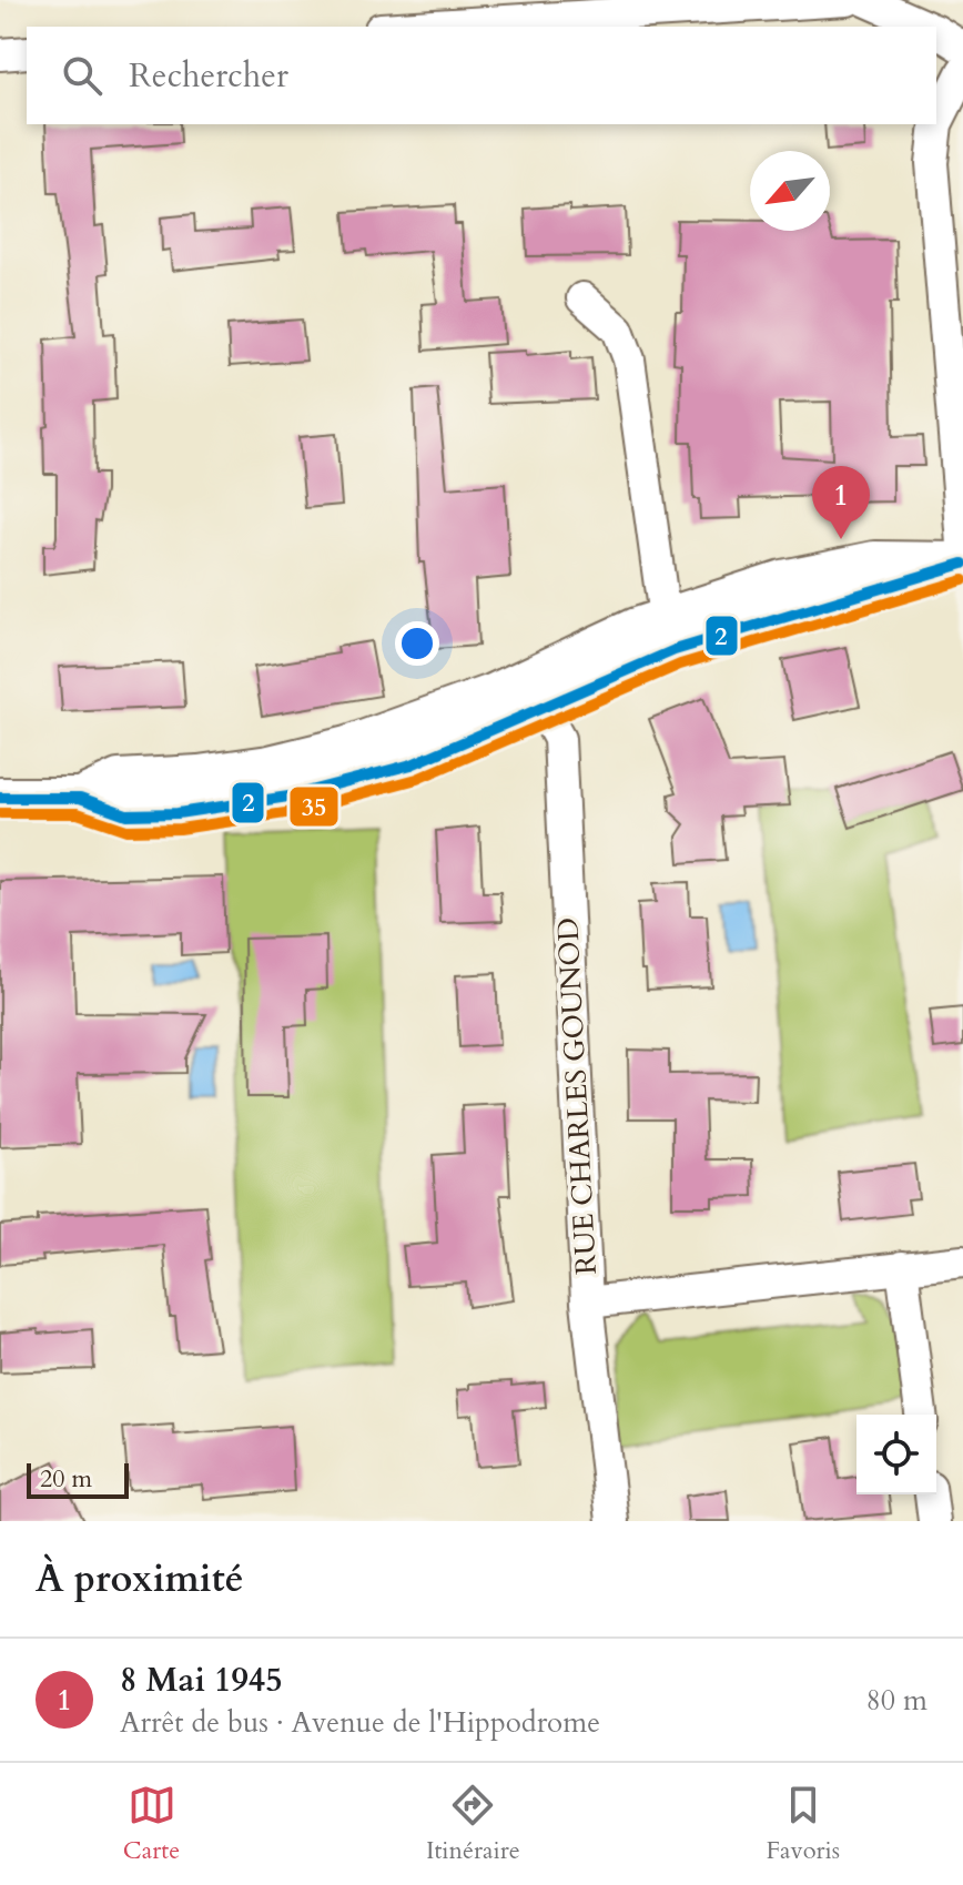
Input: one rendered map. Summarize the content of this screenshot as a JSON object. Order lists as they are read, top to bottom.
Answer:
{
  "streets": {
    "street": ["RUE CHARLES GOUNOD"]
  },
  "lines": ["transit line 2", "transit line 35"],
  "scale_bar": "20 m",
  "north": "bottom left",
  "page": {
    "search": "Rechercher",
    "pins": "1",
    "scale": "20 m",
    "heading": "À proximité",
    "list": [
      {
        "mark": "1",
        "name": "8 Mai 1945",
        "note": "Arrêt de bus · Avenue de l'Hippodrome",
        "value": "80 m"
      }
    ],
    "nav": ["Carte", "Itinéraire", "Favoris"]
  }
}
